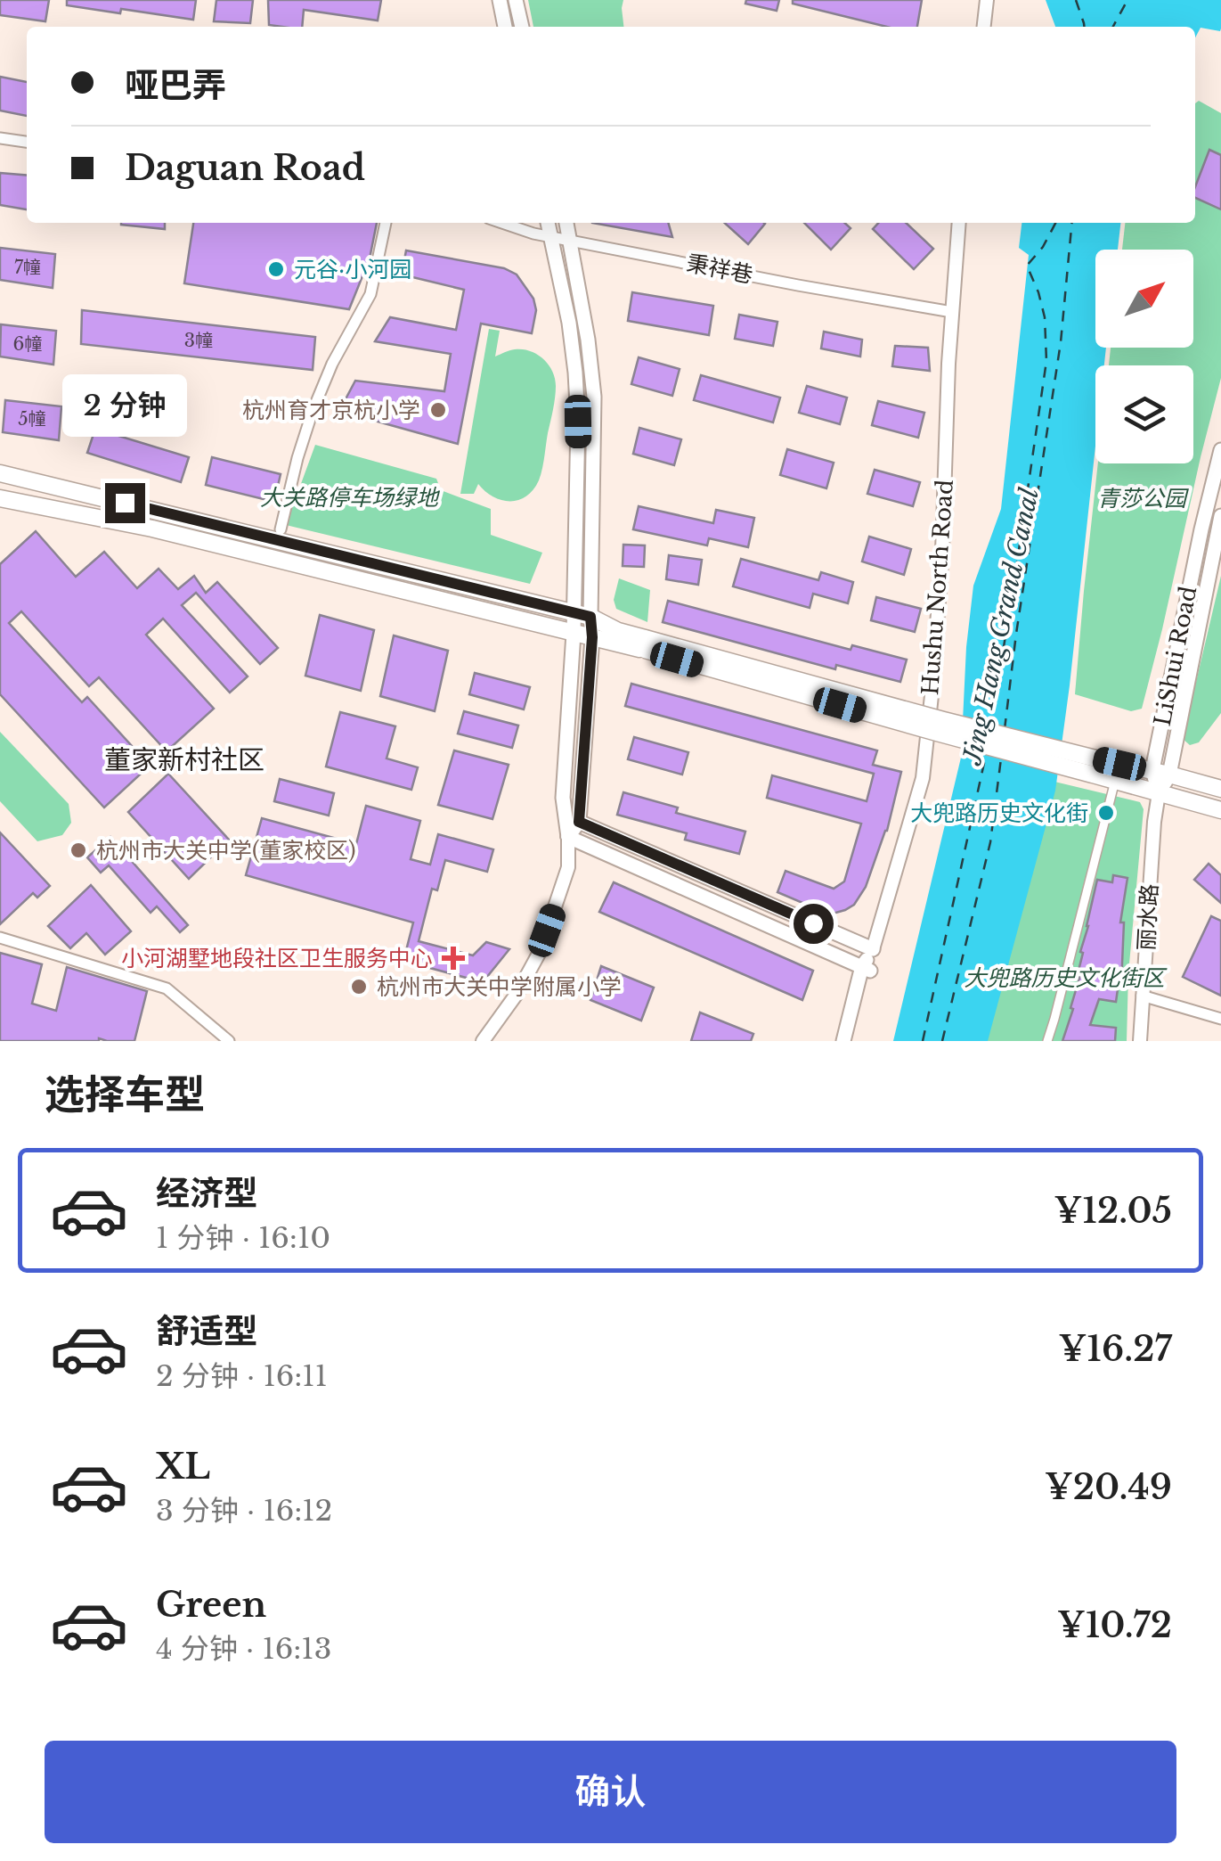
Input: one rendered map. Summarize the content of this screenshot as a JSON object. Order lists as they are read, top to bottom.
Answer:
{
  "streets": {
    "main road": ["Hushu North Road", "LiShui Road"],
    "street": ["秉祥巷", "丽水路"]
  },
  "crossings": [
    ["秉祥巷", "Hushu North Road"],
    ["LiShui Road", "丽水路"]
  ],
  "districts": ["董家新村社区"],
  "water": ["Jing Hang Grand Canal"],
  "parks": ["大关路停车场绿地", "青莎公园", "大兜路历史文化街区"],
  "places": {
    "other": [
      "元谷·小河园",
      "杭州育才京杭小学",
      "大兜路历史文化街",
      "杭州市大关中学(董家校区)",
      "杭州市大关中学附属小学"
    ],
    "health": ["小河湖墅地段社区卫生服务中心"]
  },
  "house_numbers": [
    "7幢",
    "3幢",
    "6幢",
    "5幢"
  ],
  "north": "top right",
  "page": {
    "banner": ["哑巴弄", "Daguan Road"],
    "bubble": "2 分钟",
    "heading": "选择车型",
    "list": [
      {
        "name": "经济型",
        "note": "1 分钟 · 16:10",
        "value": "¥12.05"
      },
      {
        "name": "舒适型",
        "note": "2 分钟 · 16:11",
        "value": "¥16.27"
      },
      {
        "name": "XL",
        "note": "3 分钟 · 16:12",
        "value": "¥20.49"
      },
      {
        "name": "Green",
        "note": "4 分钟 · 16:13",
        "value": "¥10.72"
      }
    ],
    "buttons": "确认"
  }
}
